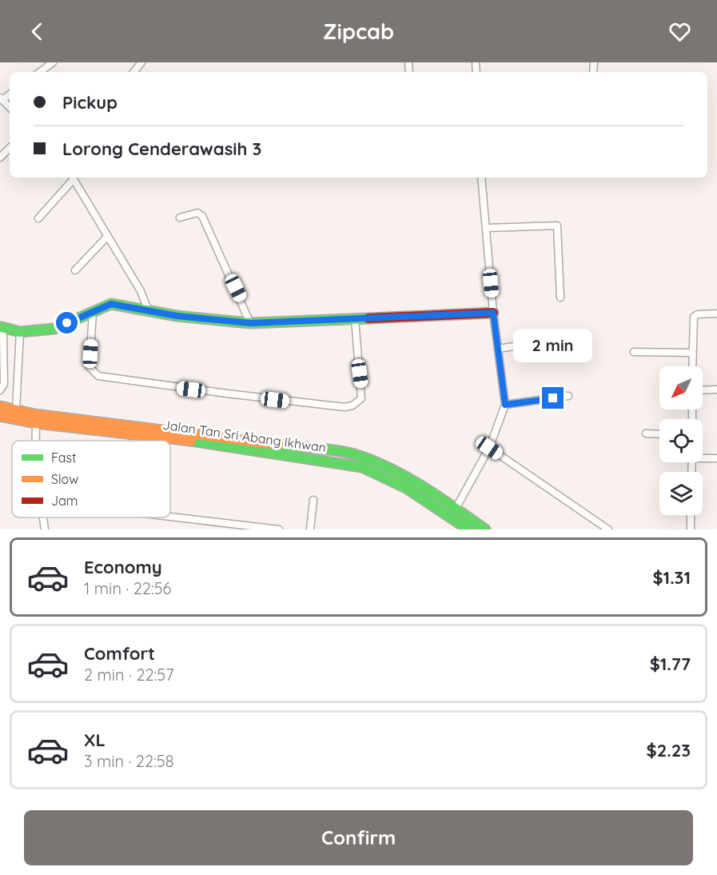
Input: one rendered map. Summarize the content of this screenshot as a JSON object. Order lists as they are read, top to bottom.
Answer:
{
  "streets": {
    "street": ["Jalan Tan Sri Abang Ikhwan"]
  },
  "legend": ["Fast", "Slow", "Jam"],
  "north": "bottom left",
  "page": {
    "header": "Zipcab",
    "banner": ["Pickup", "Lorong Cenderawasih 3"],
    "bubble": "2 min",
    "list": [
      {
        "name": "Economy",
        "note": "1 min · 22:56",
        "value": "$1.31"
      },
      {
        "name": "Comfort",
        "note": "2 min · 22:57",
        "value": "$1.77"
      },
      {
        "name": "XL",
        "note": "3 min · 22:58",
        "value": "$2.23"
      }
    ],
    "buttons": "Confirm"
  }
}
